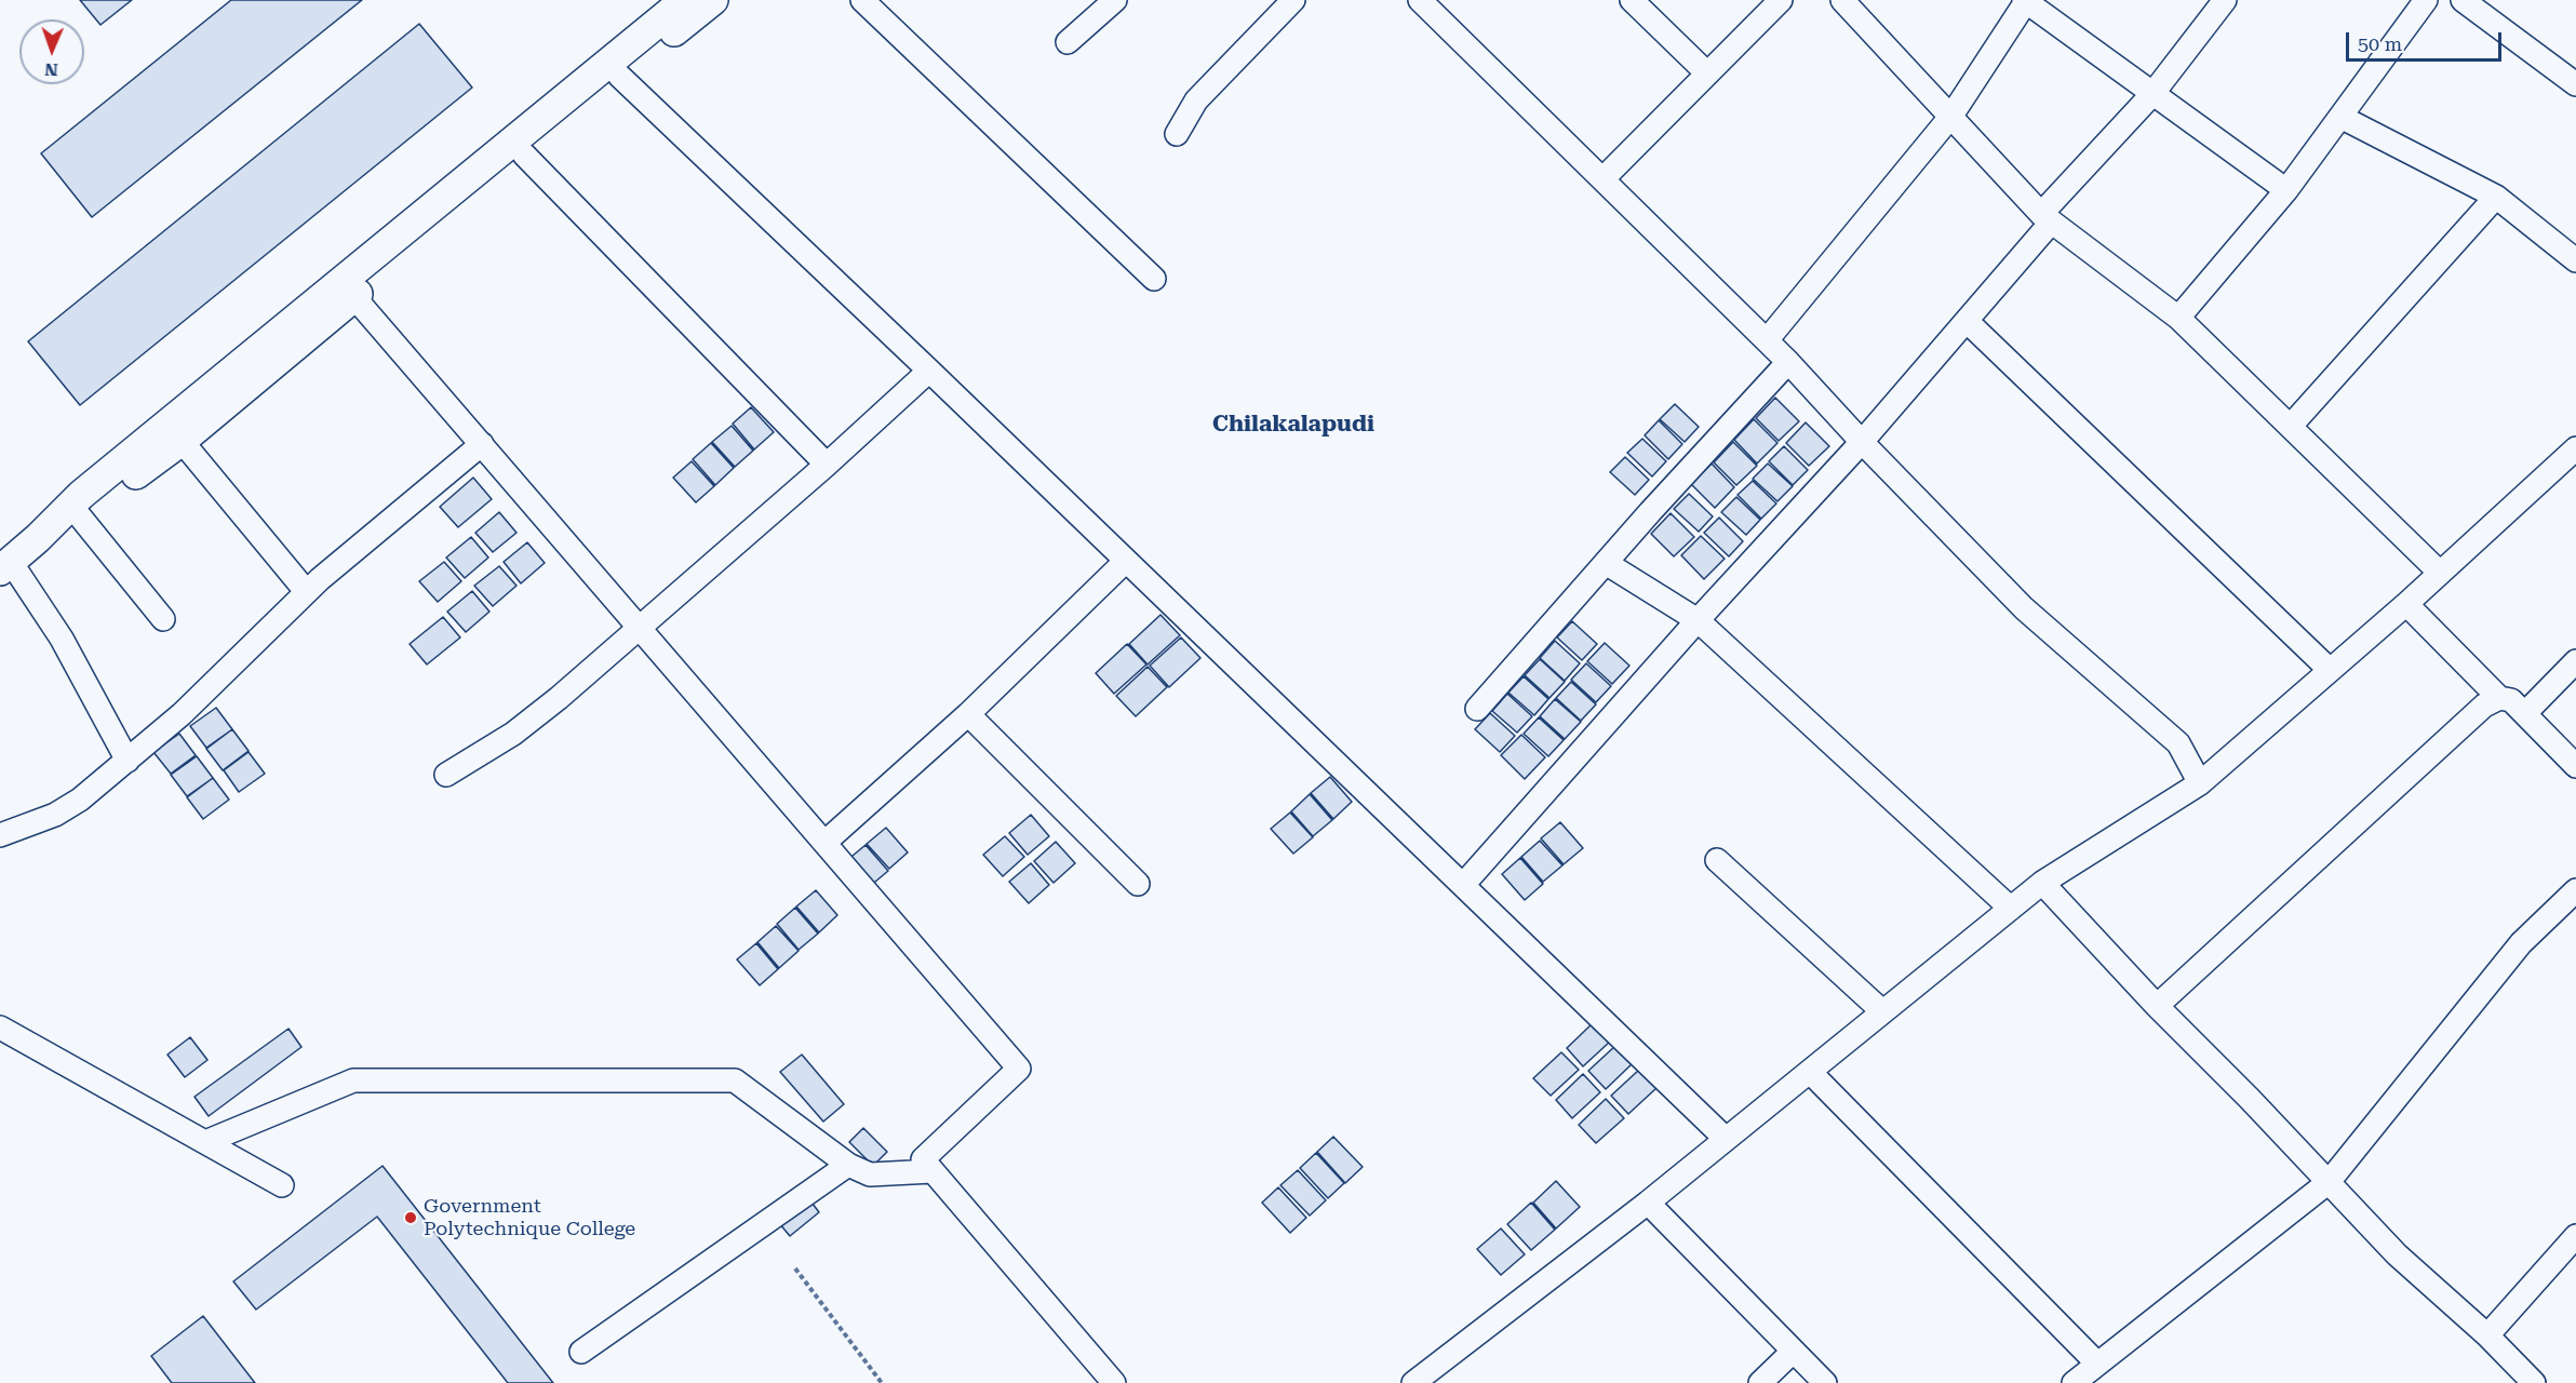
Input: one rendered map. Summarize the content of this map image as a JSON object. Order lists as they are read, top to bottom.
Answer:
{
  "districts": ["Chilakalapudi"],
  "places": ["Government Polytechnique College"],
  "scale_bar": "50 m",
  "north": "bottom"
}
